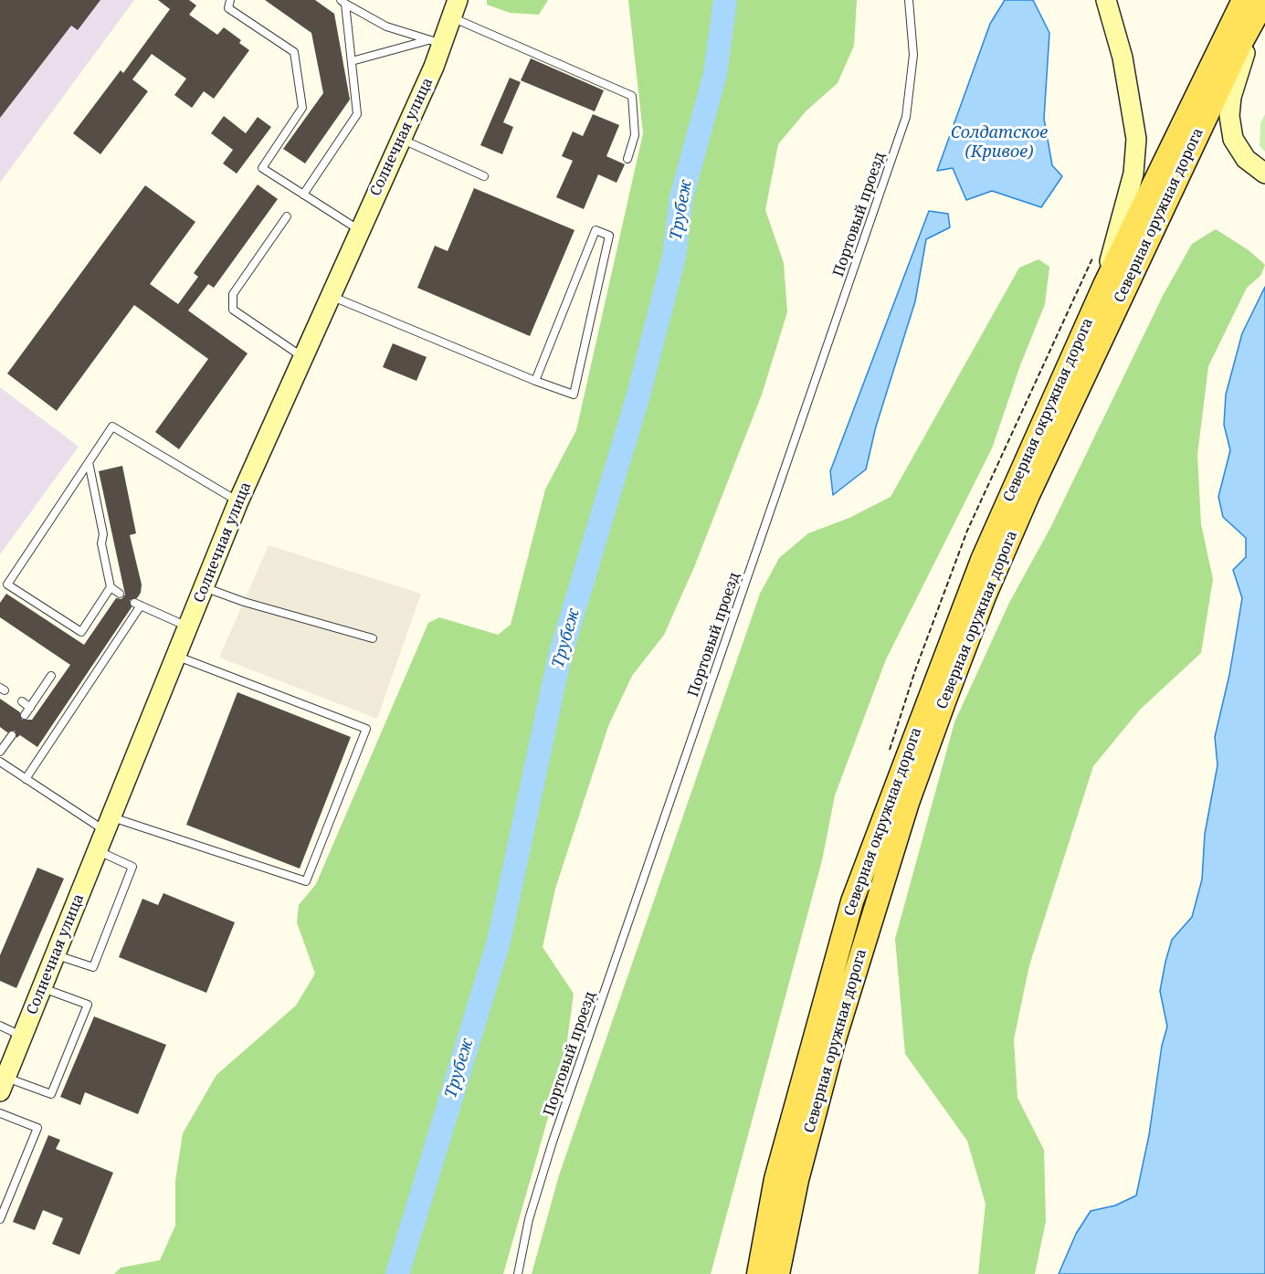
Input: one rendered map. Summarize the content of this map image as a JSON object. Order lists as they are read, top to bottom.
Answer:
{
  "streets": {
    "main road": ["Солнечная улица", "Северная оружная дорога", "Северная окружная дорога"],
    "lane": ["Портовый проезд"]
  },
  "crossings": [
    ["Северная оружная дорога", "Северная окружная дорога"]
  ],
  "water": ["Солдатское (Кривое)", "Трубеж"]
}
